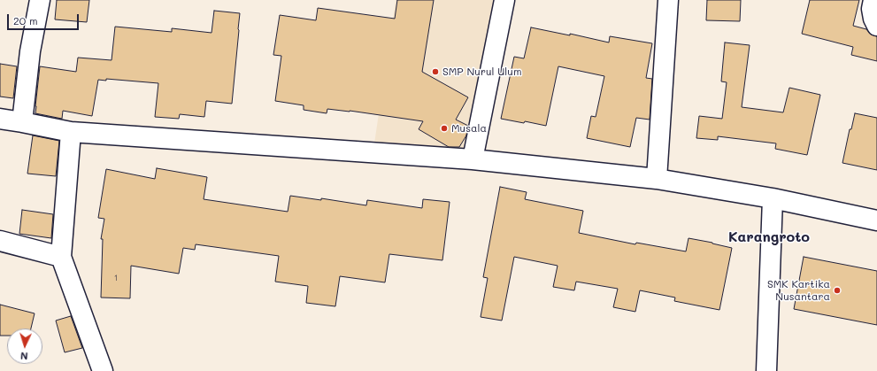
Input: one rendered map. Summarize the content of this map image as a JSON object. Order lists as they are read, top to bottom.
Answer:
{
  "districts": ["Karangroto"],
  "places": ["SMP Nurul Ulum", "Musala", "SMK Kartika Nusantara"],
  "house_numbers": ["1"],
  "scale_bar": "20 m",
  "north": "bottom"
}
